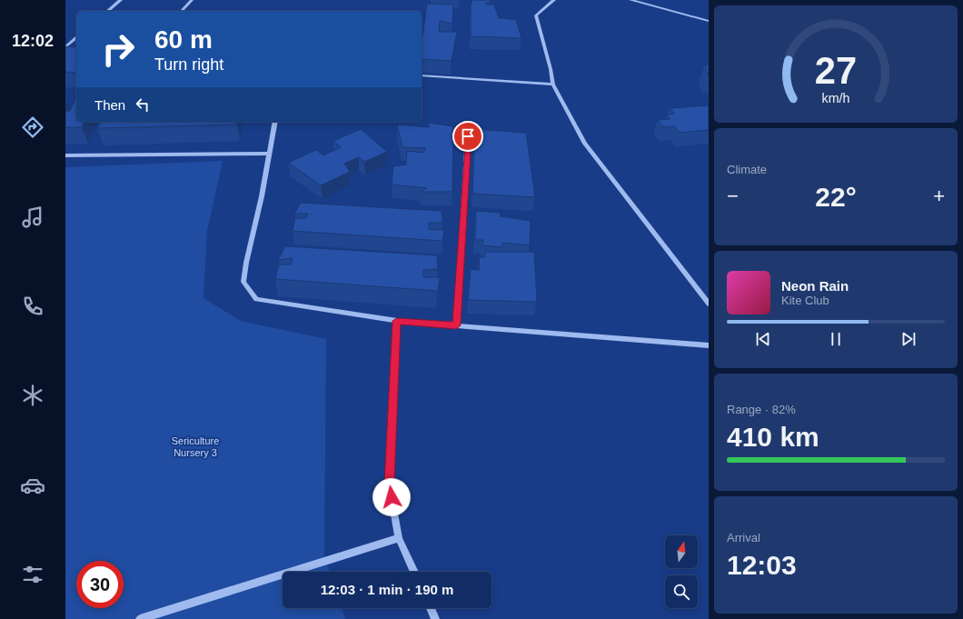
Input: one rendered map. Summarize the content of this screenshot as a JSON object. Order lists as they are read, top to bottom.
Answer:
{
  "parks": ["Sericulture Nursery 3"],
  "north": "top",
  "page": {
    "tabs": "12:02",
    "turn": ["60 m", "Turn right"],
    "then": "Then",
    "tile": [
      "Climate",
      ["Range · 82%", "410 km"],
      ["Arrival", "12:03"]
    ],
    "heat": ["−", "22°", "+"],
    "song": ["Neon Rain", "Kite Club"],
    "limit": "30",
    "trip": "12:03 · 1 min · 190 m",
    "gauge": ["27", "km/h"]
  }
}
